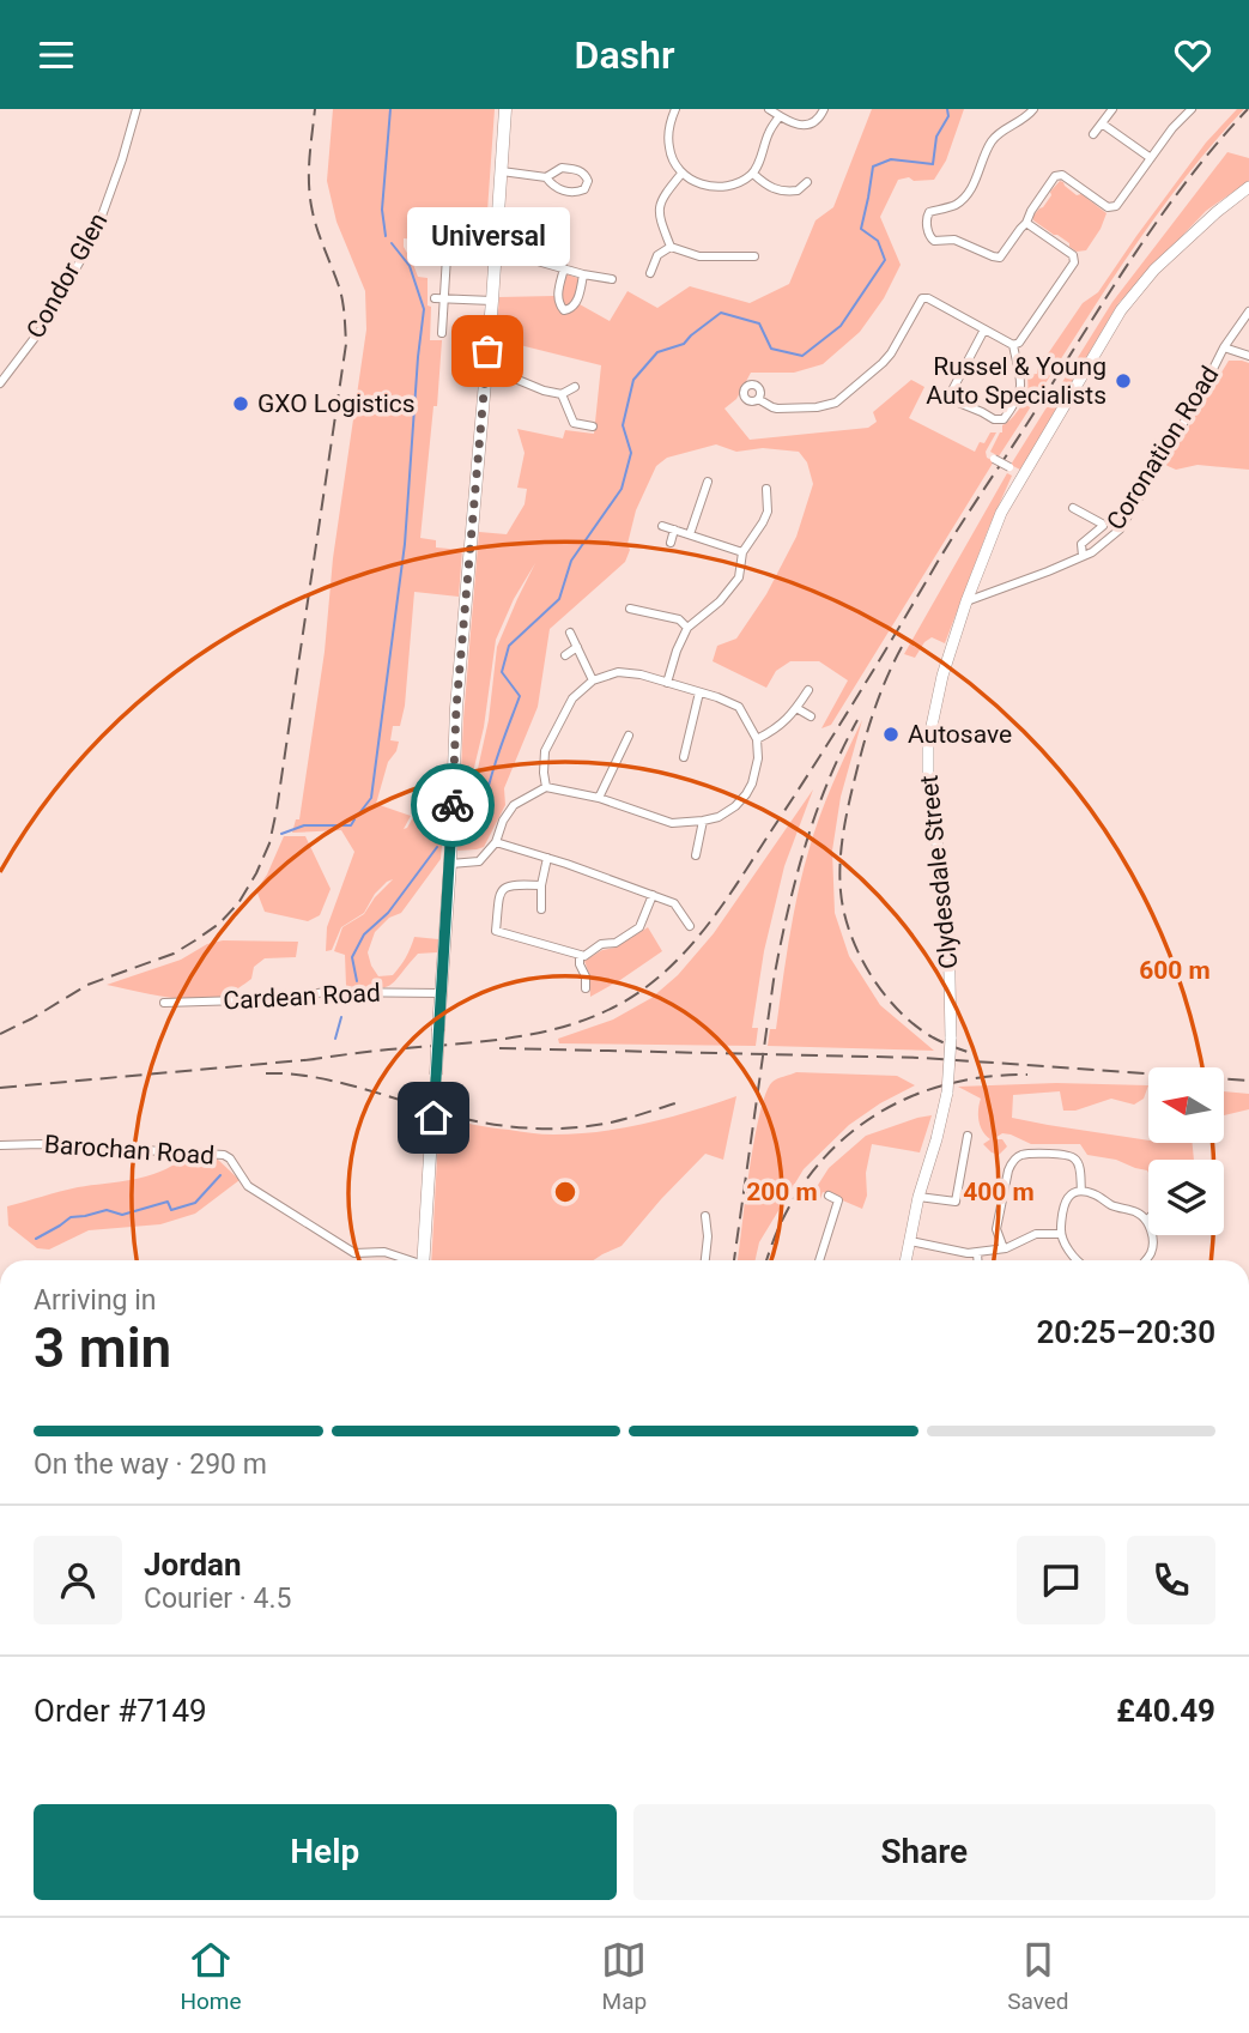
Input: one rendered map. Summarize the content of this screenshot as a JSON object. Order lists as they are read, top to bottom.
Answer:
{
  "streets": {
    "main road": ["Clydesdale Street"],
    "street": [
      "Condor Glen",
      "Coronation Road",
      "Cardean Road",
      "Barochan Road"
    ]
  },
  "crossings": [
    ["Coronation Road", "Clydesdale Street"]
  ],
  "places": [
    "Universal",
    "Russel & Young Auto Specialists",
    "GXO Logistics",
    "Autosave"
  ],
  "north": "left",
  "page": {
    "header": "Dashr",
    "bubble": "Universal",
    "heading": ["3 min", "Arriving in", "20:25–20:30"],
    "panel": [
      "Jordan",
      "Courier · 4.5",
      "Order #7149",
      "£40.49"
    ],
    "bar": "On the way · 290 m",
    "buttons": ["Help", "Share"],
    "tabs": ["Home", "Map", "Saved"]
  },
  "rings": ["600 m", "200 m", "400 m"]
}
